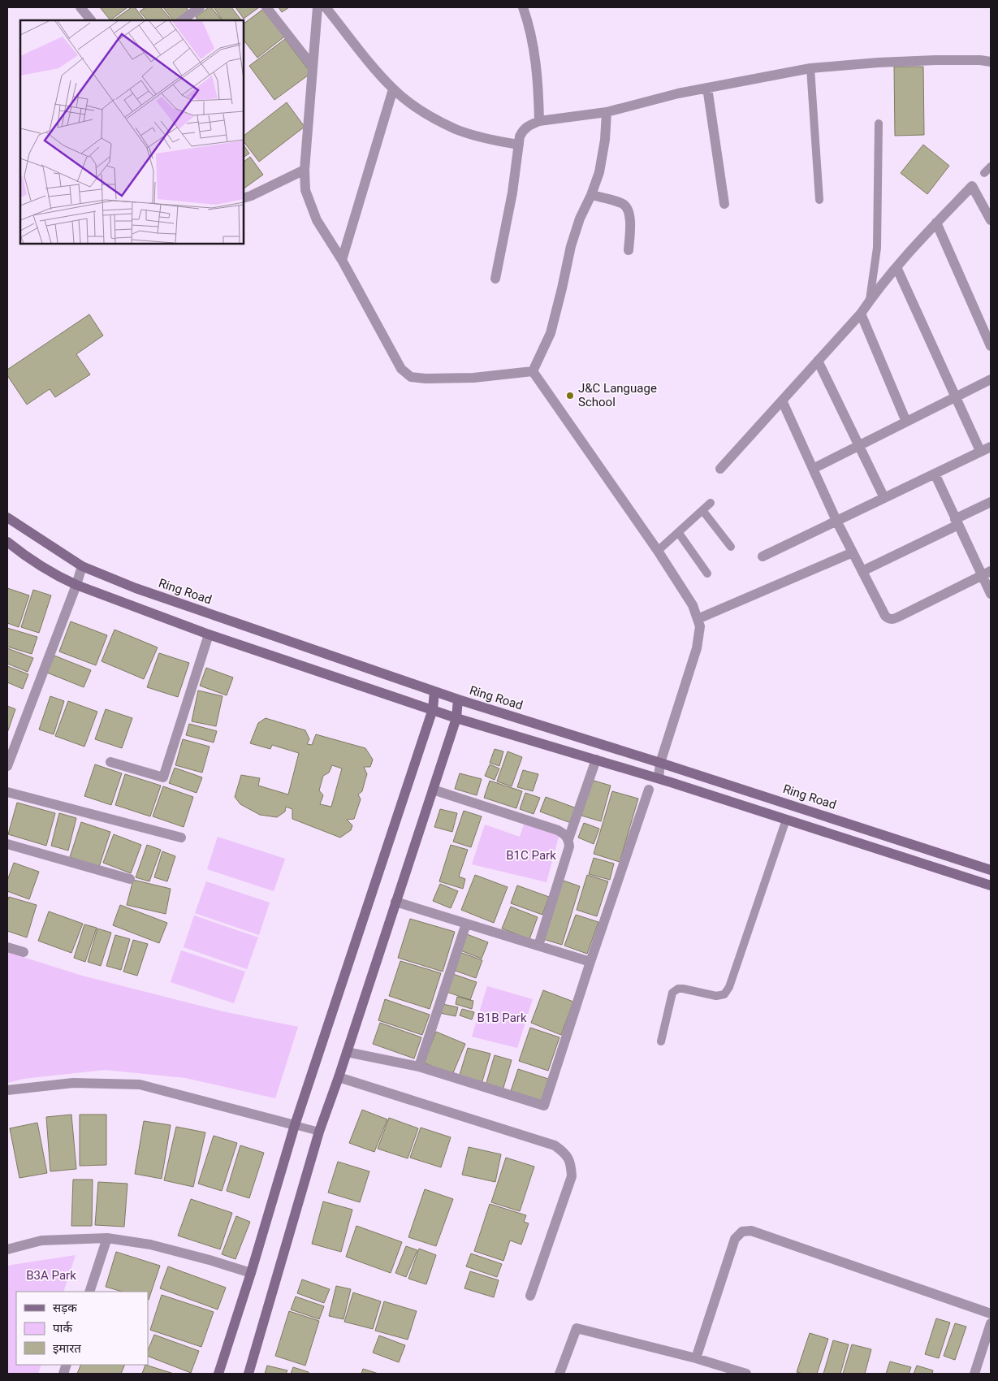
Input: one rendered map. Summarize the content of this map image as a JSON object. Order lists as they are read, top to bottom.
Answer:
{
  "streets": {
    "street": ["Ring Road"]
  },
  "parks": ["B1C Park", "B1B Park", "B3A Park"],
  "places": ["J&C Language School"],
  "legend": ["सड़क", "पार्क", "इमारत"]
}
